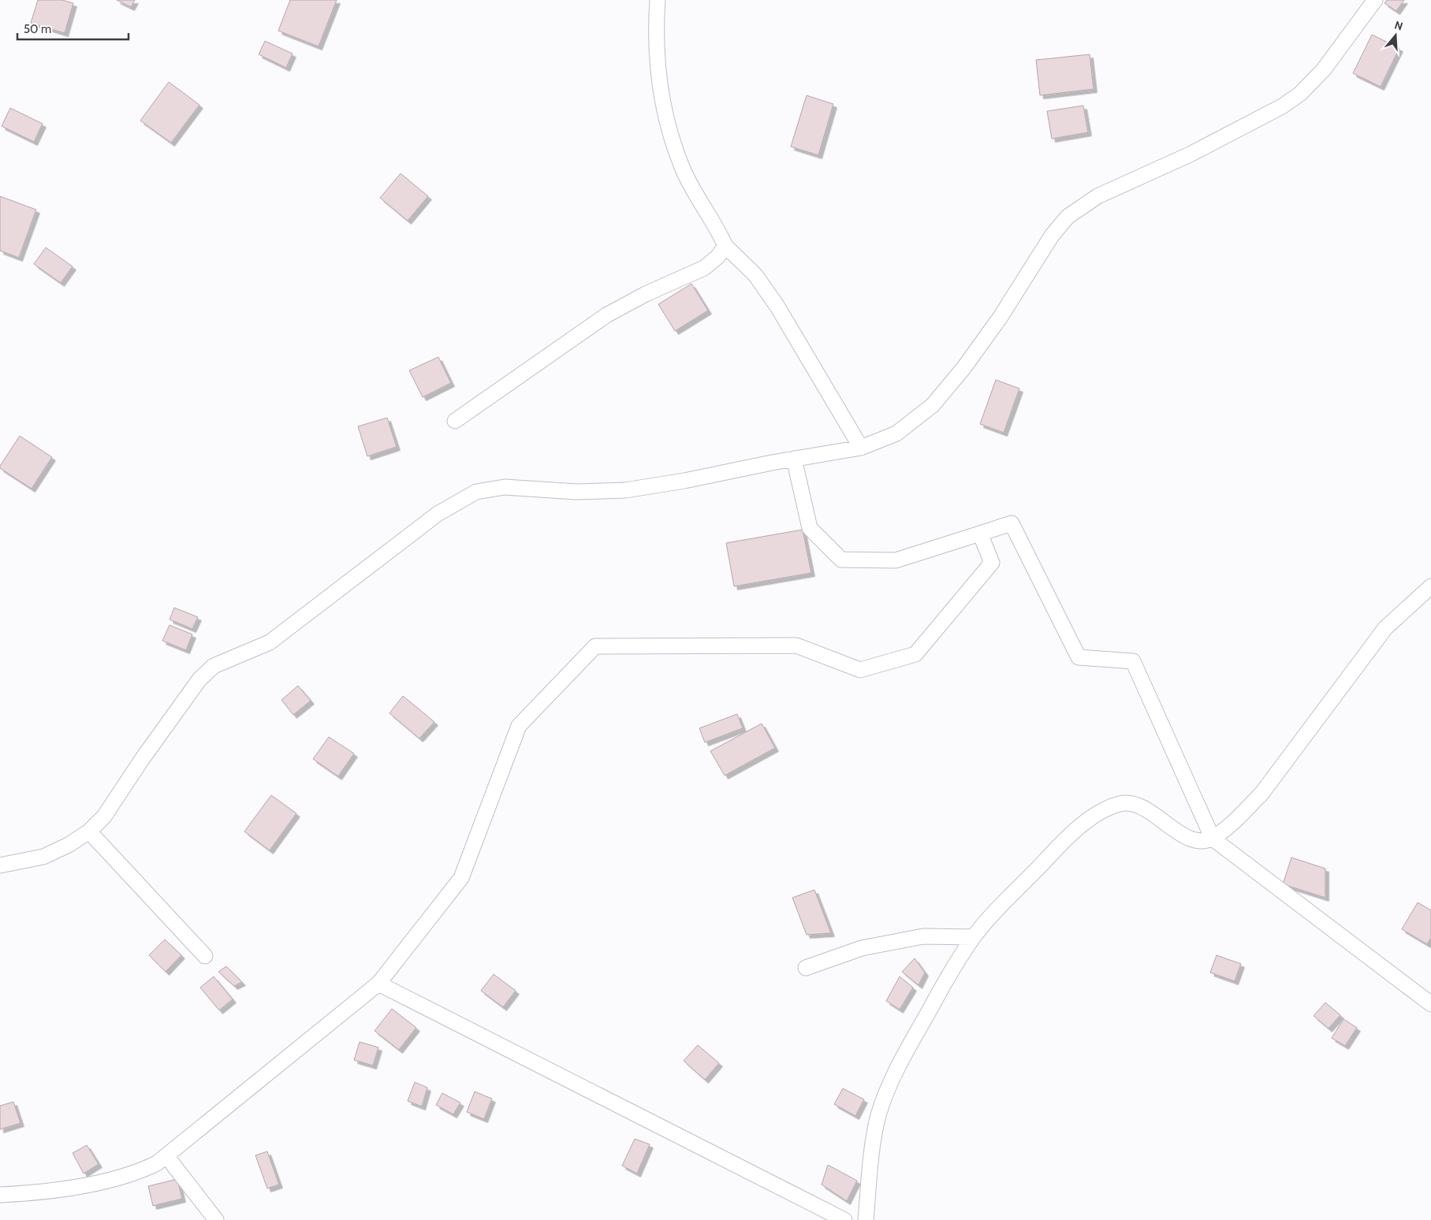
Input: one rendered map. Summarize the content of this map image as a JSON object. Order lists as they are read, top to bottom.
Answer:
{
  "scale_bar": "50 m",
  "north": "top"
}
